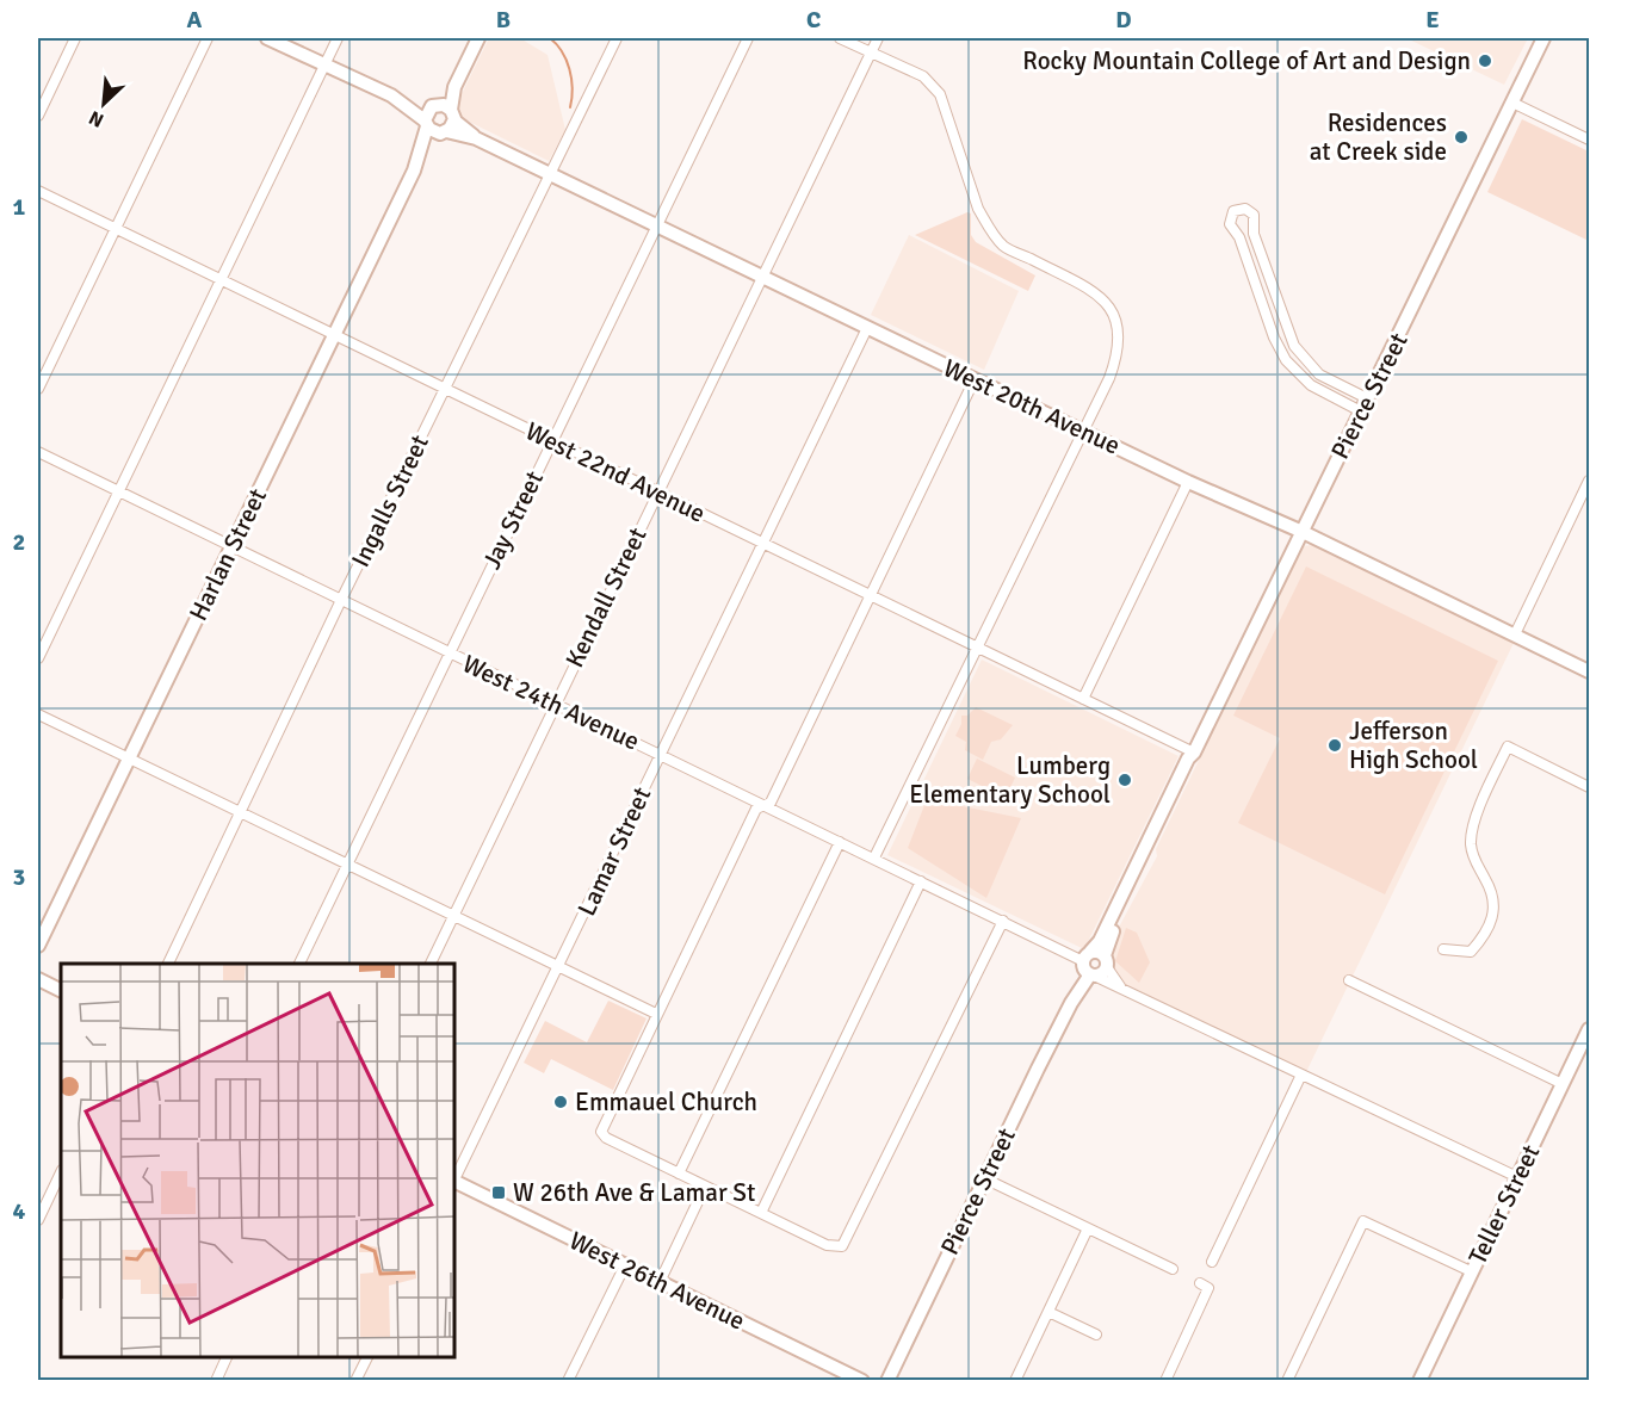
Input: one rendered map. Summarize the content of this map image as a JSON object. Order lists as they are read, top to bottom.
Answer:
{
  "streets": {
    "street": [
      "Pierce Street",
      "West 20th Avenue",
      "West 22nd Avenue",
      "Ingalls Street",
      "Jay Street",
      "Harlan Street",
      "Kendall Street",
      "West 24th Avenue",
      "Lamar Street",
      "Teller Street",
      "West 26th Avenue"
    ]
  },
  "crossings": [
    ["Pierce Street", "West 20th Avenue"],
    ["Pierce Street", "West 22nd Avenue"],
    ["Pierce Street", "West 24th Avenue"],
    ["West 20th Avenue", "Ingalls Street"],
    ["West 20th Avenue", "Jay Street"],
    ["West 20th Avenue", "Harlan Street"],
    ["West 20th Avenue", "Kendall Street"],
    ["West 20th Avenue", "Lamar Street"],
    ["West 22nd Avenue", "Ingalls Street"],
    ["West 22nd Avenue", "Jay Street"],
    ["West 22nd Avenue", "Harlan Street"],
    ["West 22nd Avenue", "Kendall Street"],
    ["West 22nd Avenue", "Lamar Street"],
    ["Ingalls Street", "West 24th Avenue"],
    ["Jay Street", "West 24th Avenue"],
    ["Harlan Street", "West 24th Avenue"],
    ["Kendall Street", "West 24th Avenue"],
    ["West 24th Avenue", "Lamar Street"],
    ["West 24th Avenue", "Teller Street"]
  ],
  "places": {
    "other": [
      "Rocky Mountain College of Art and Design",
      "Residences at Creek side",
      "Jefferson High School",
      "Lumberg Elementary School",
      "Emmauel Church"
    ],
    "transit": ["W 26th Ave & Lamar St"]
  },
  "north": "bottom left",
  "grid": {
    "columns": [
      "A",
      "B",
      "C",
      "D",
      "E"
    ],
    "rows": [
      "1",
      "2",
      "3",
      "4"
    ]
  }
}
